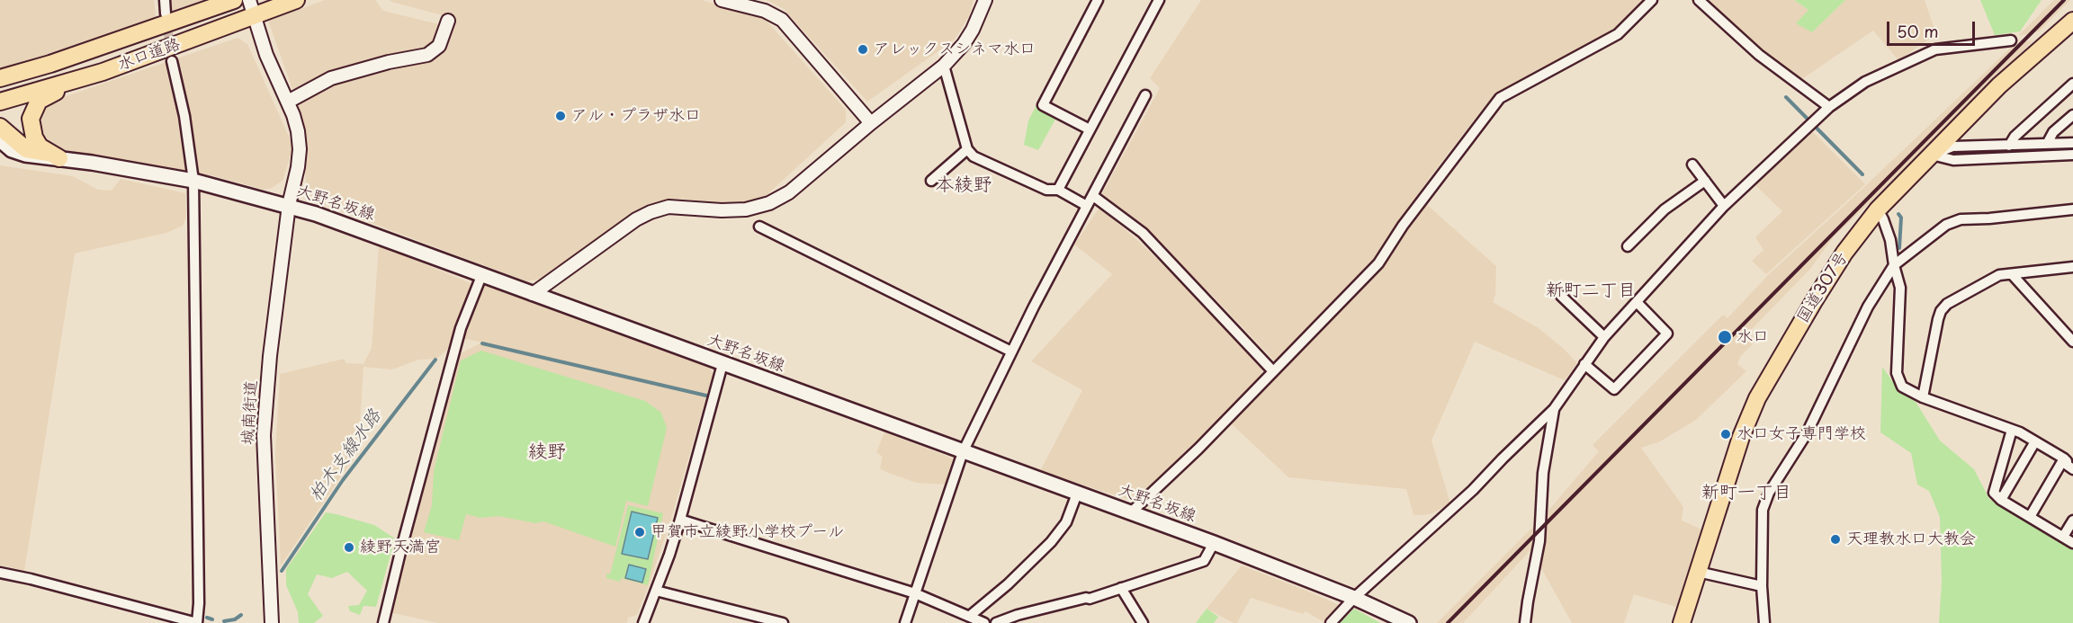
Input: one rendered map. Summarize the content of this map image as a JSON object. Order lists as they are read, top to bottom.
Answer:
{
  "streets": {
    "highway": ["水口道路", "国道307号"],
    "main road": ["大野名坂線"],
    "street": ["城南街道"]
  },
  "crossings": [
    ["水口道路", "城南街道"],
    ["大野名坂線", "城南街道"]
  ],
  "districts": [
    "本綾野",
    "新町二丁目",
    "綾野",
    "新町一丁目"
  ],
  "water": ["柏木支線水路"],
  "places": [
    "アレックスシネマ水口",
    "アル・プラザ水口",
    "水口",
    "水口女子専門学校",
    "甲賀市立綾野小学校プール",
    "天理教水口大教会",
    "綾野天満宮"
  ],
  "scale_bar": "50 m"
}
